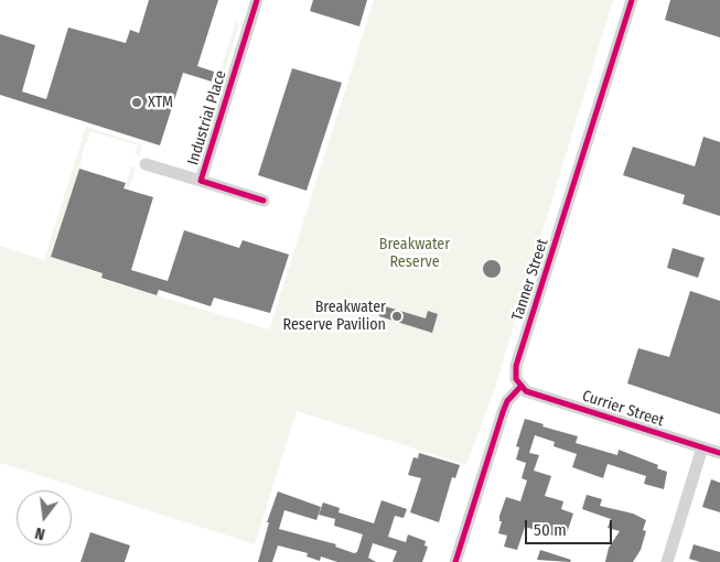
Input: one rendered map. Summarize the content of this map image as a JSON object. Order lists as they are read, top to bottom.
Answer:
{
  "streets": {
    "street": ["Industrial Place", "Tanner Street", "Currier Street"]
  },
  "crossings": [
    ["Tanner Street", "Currier Street"]
  ],
  "parks": ["Breakwater Reserve"],
  "places": ["XTM", "Breakwater Reserve Pavilion"],
  "scale_bar": "50 m",
  "north": "bottom"
}
